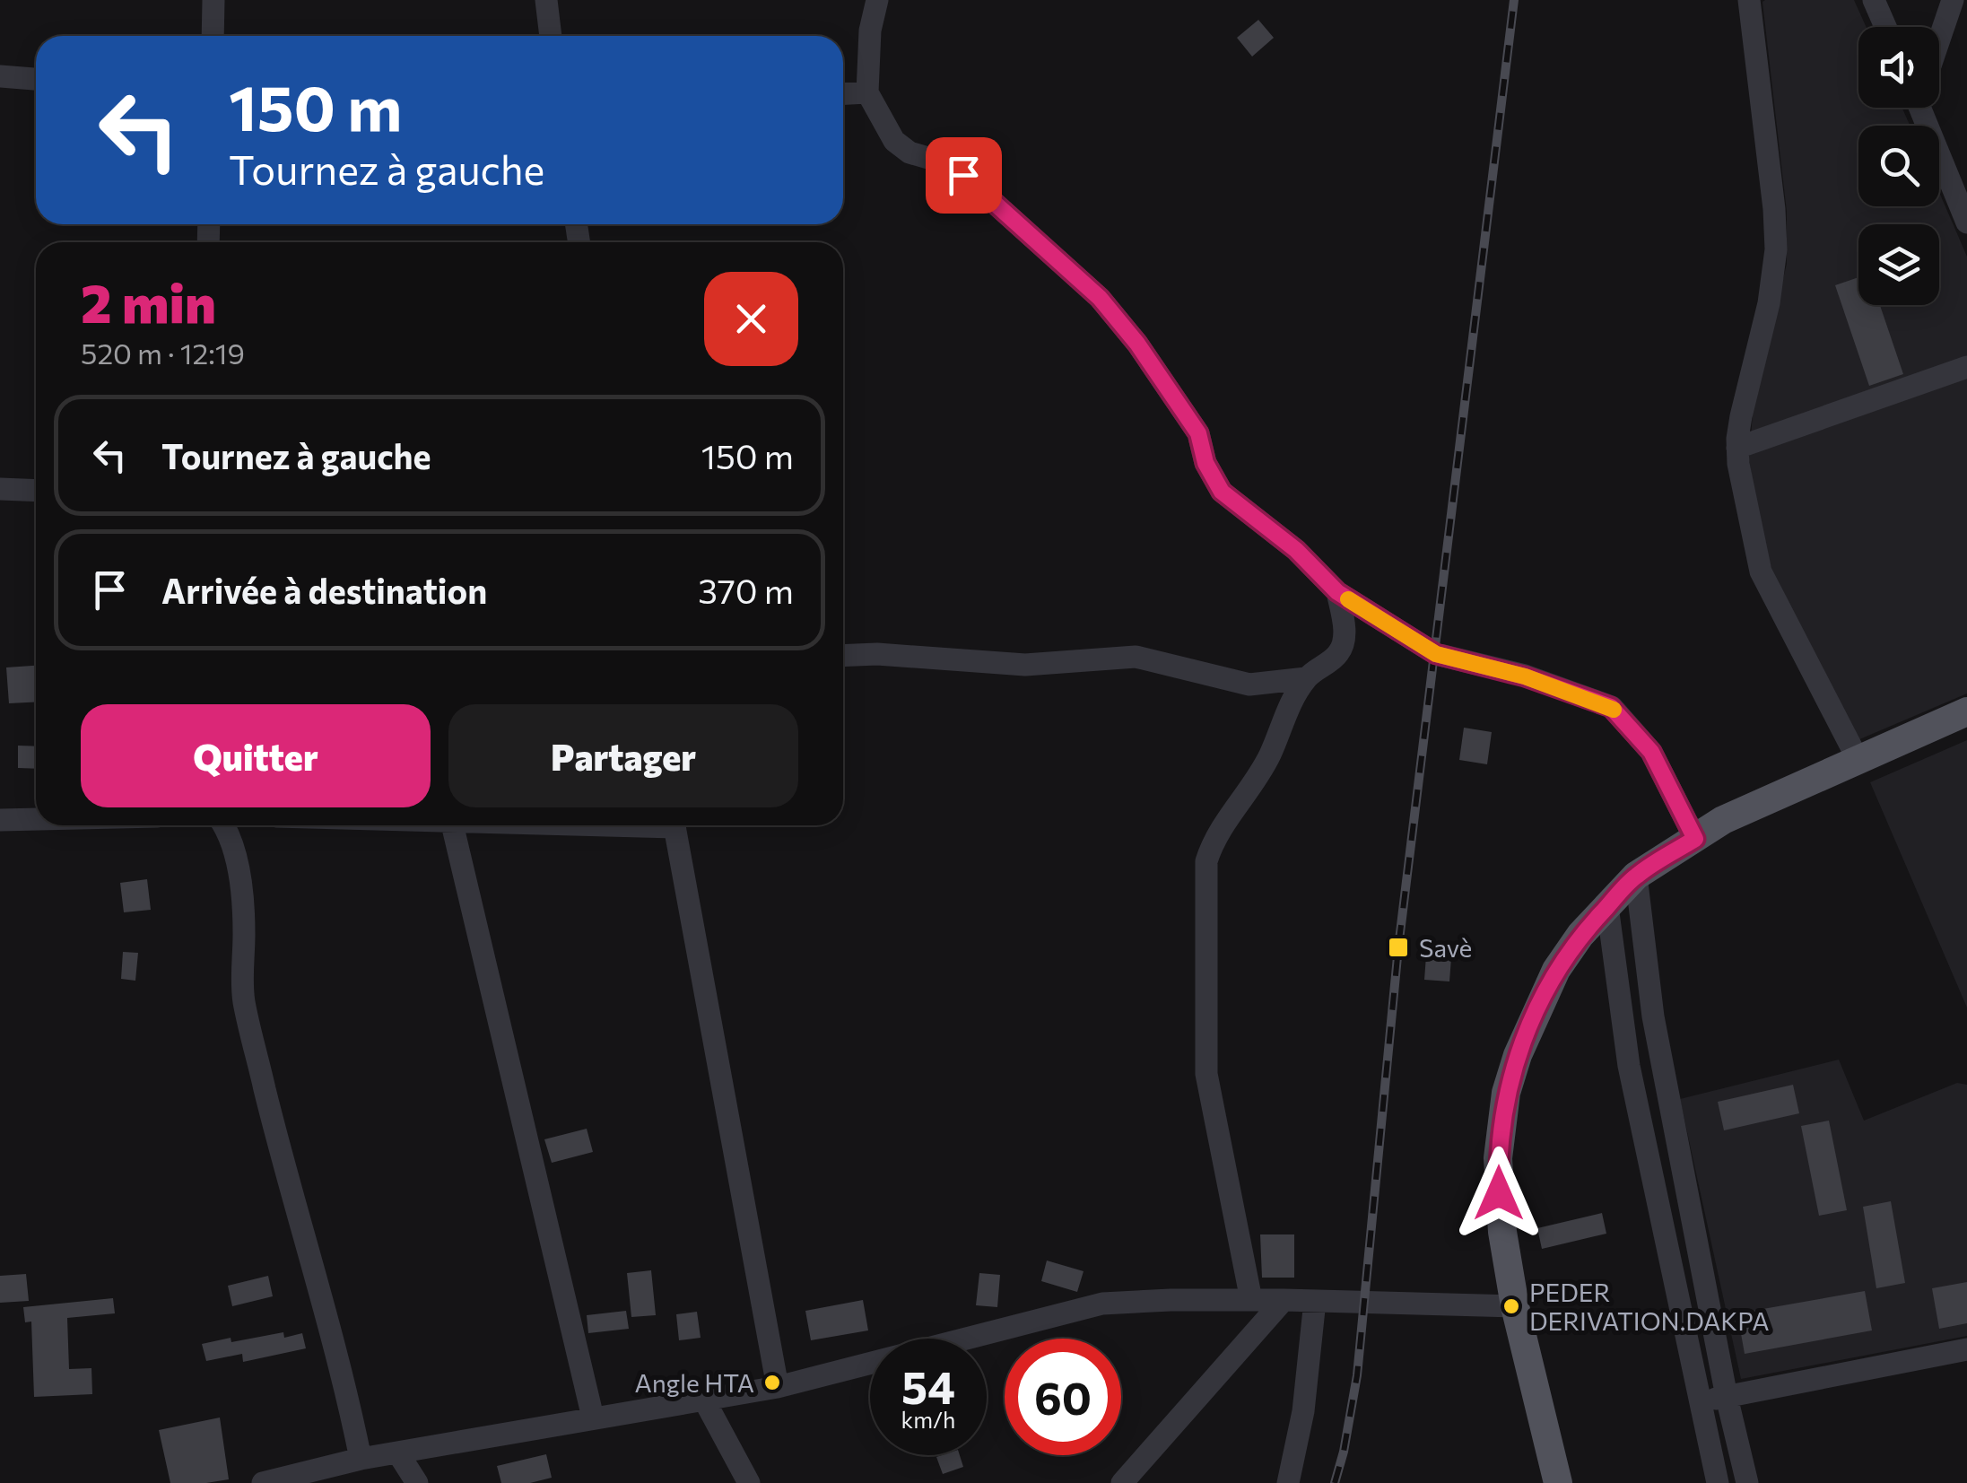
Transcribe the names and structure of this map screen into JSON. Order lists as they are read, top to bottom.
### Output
{
  "places": {
    "transit": ["Savè"],
    "other": ["PEDER DERIVATION.DAKPA", "Angle HTA"]
  },
  "page": {
    "turn": ["150 m", "Tournez à gauche"],
    "heading": ["2 min", "520 m · 12:19"],
    "list": [
      {
        "name": "Tournez à gauche",
        "value": "150 m"
      },
      {
        "name": "Arrivée à destination",
        "value": "370 m"
      }
    ],
    "buttons": ["Quitter", "Partager"],
    "speed": "54 km/h",
    "limit": "60"
  }
}
